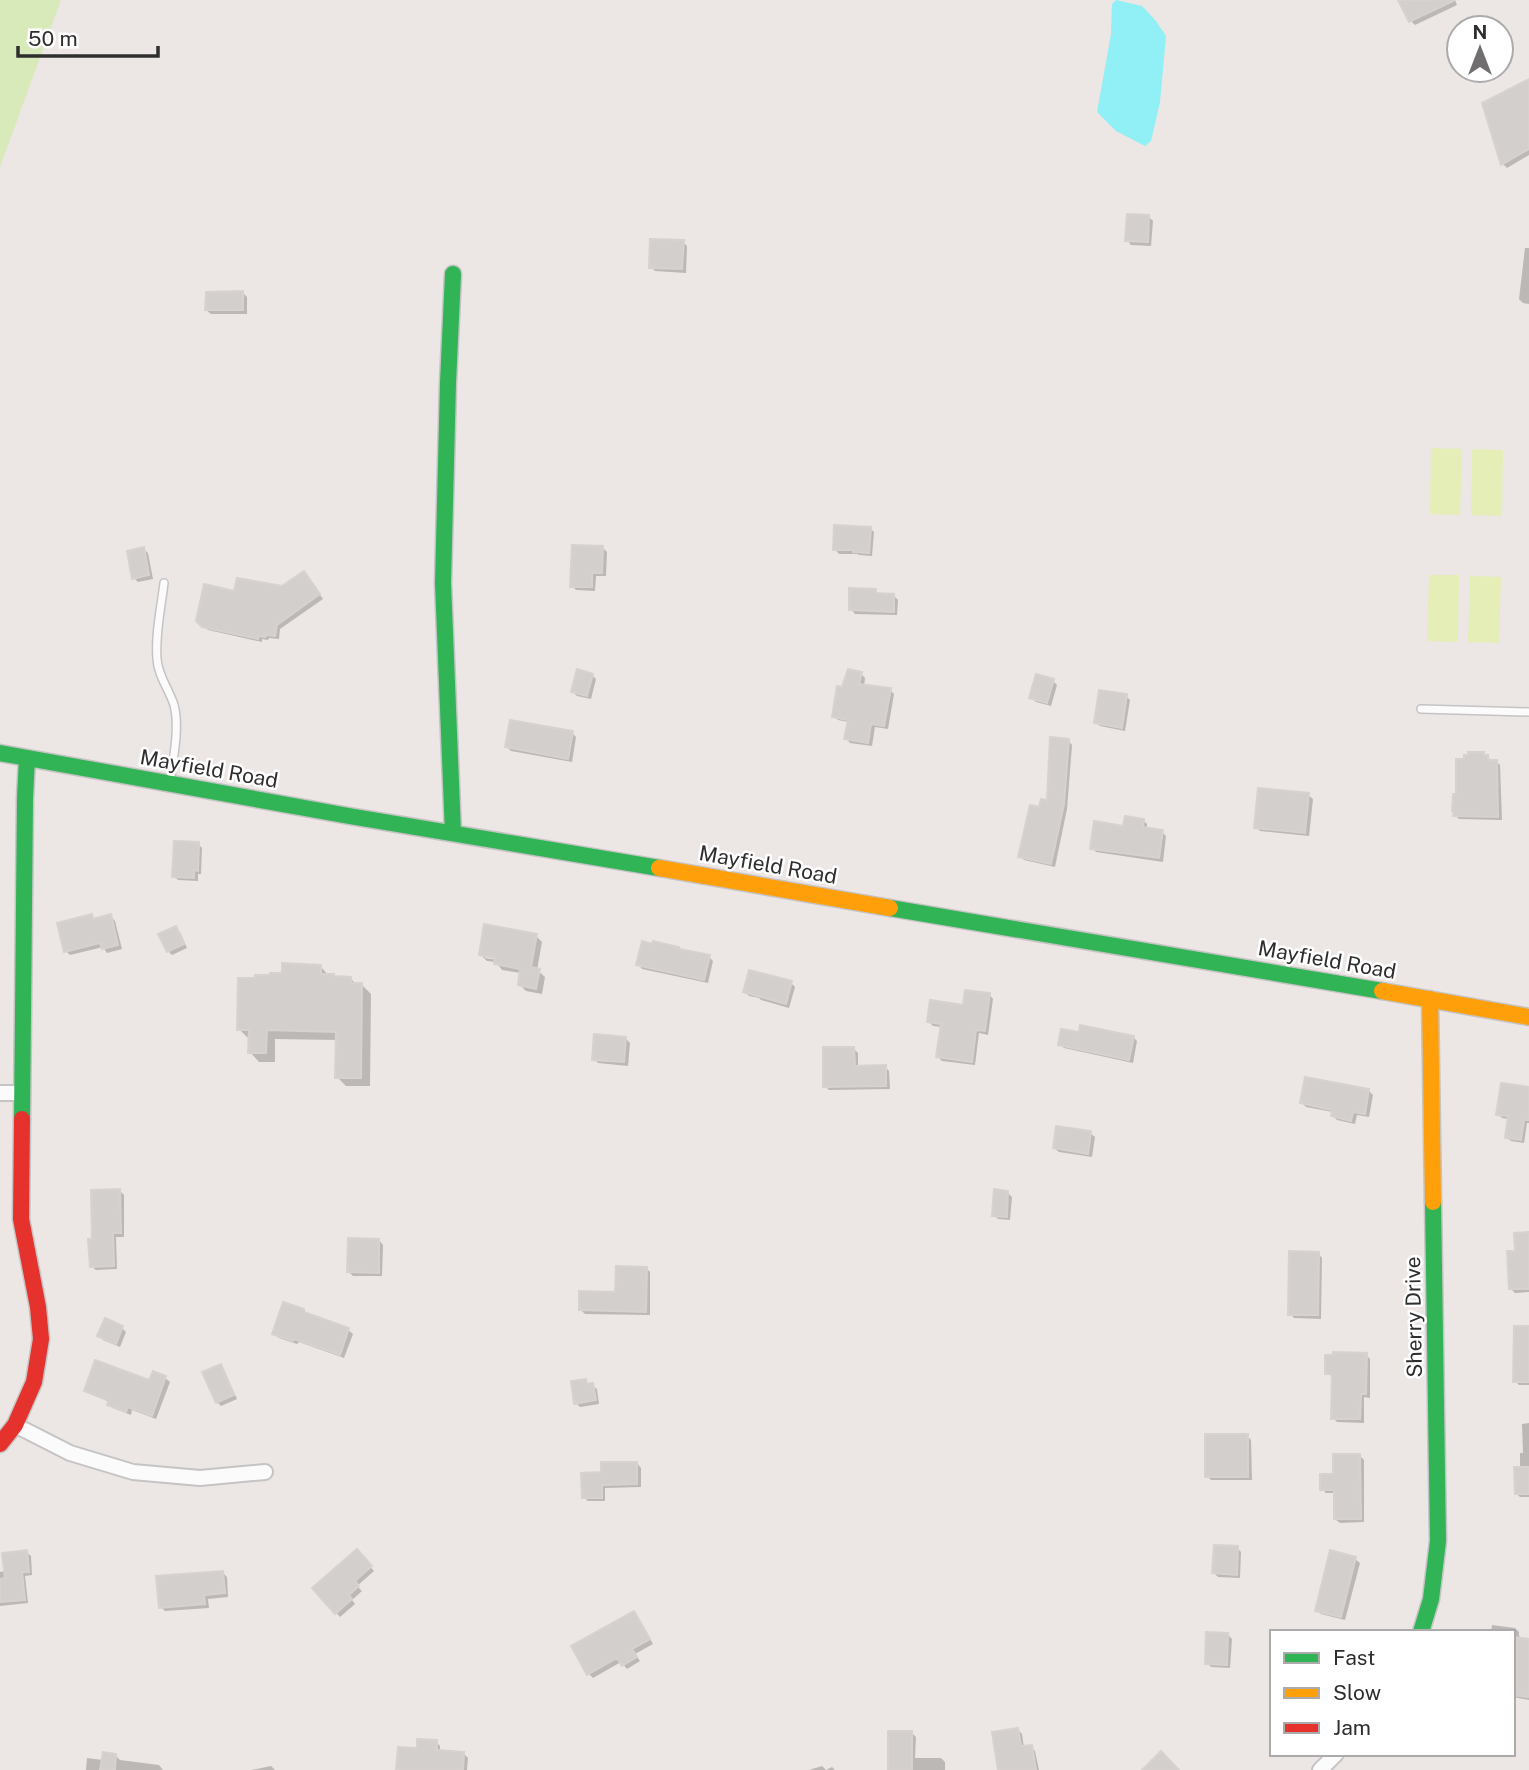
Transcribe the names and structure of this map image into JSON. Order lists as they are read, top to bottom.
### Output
{
  "streets": {
    "street": ["Mayfield Road", "Sherry Drive"]
  },
  "crossings": [
    ["Mayfield Road", "Sherry Drive"]
  ],
  "legend": ["Fast", "Slow", "Jam"],
  "scale_bar": "50 m",
  "north": "top"
}
